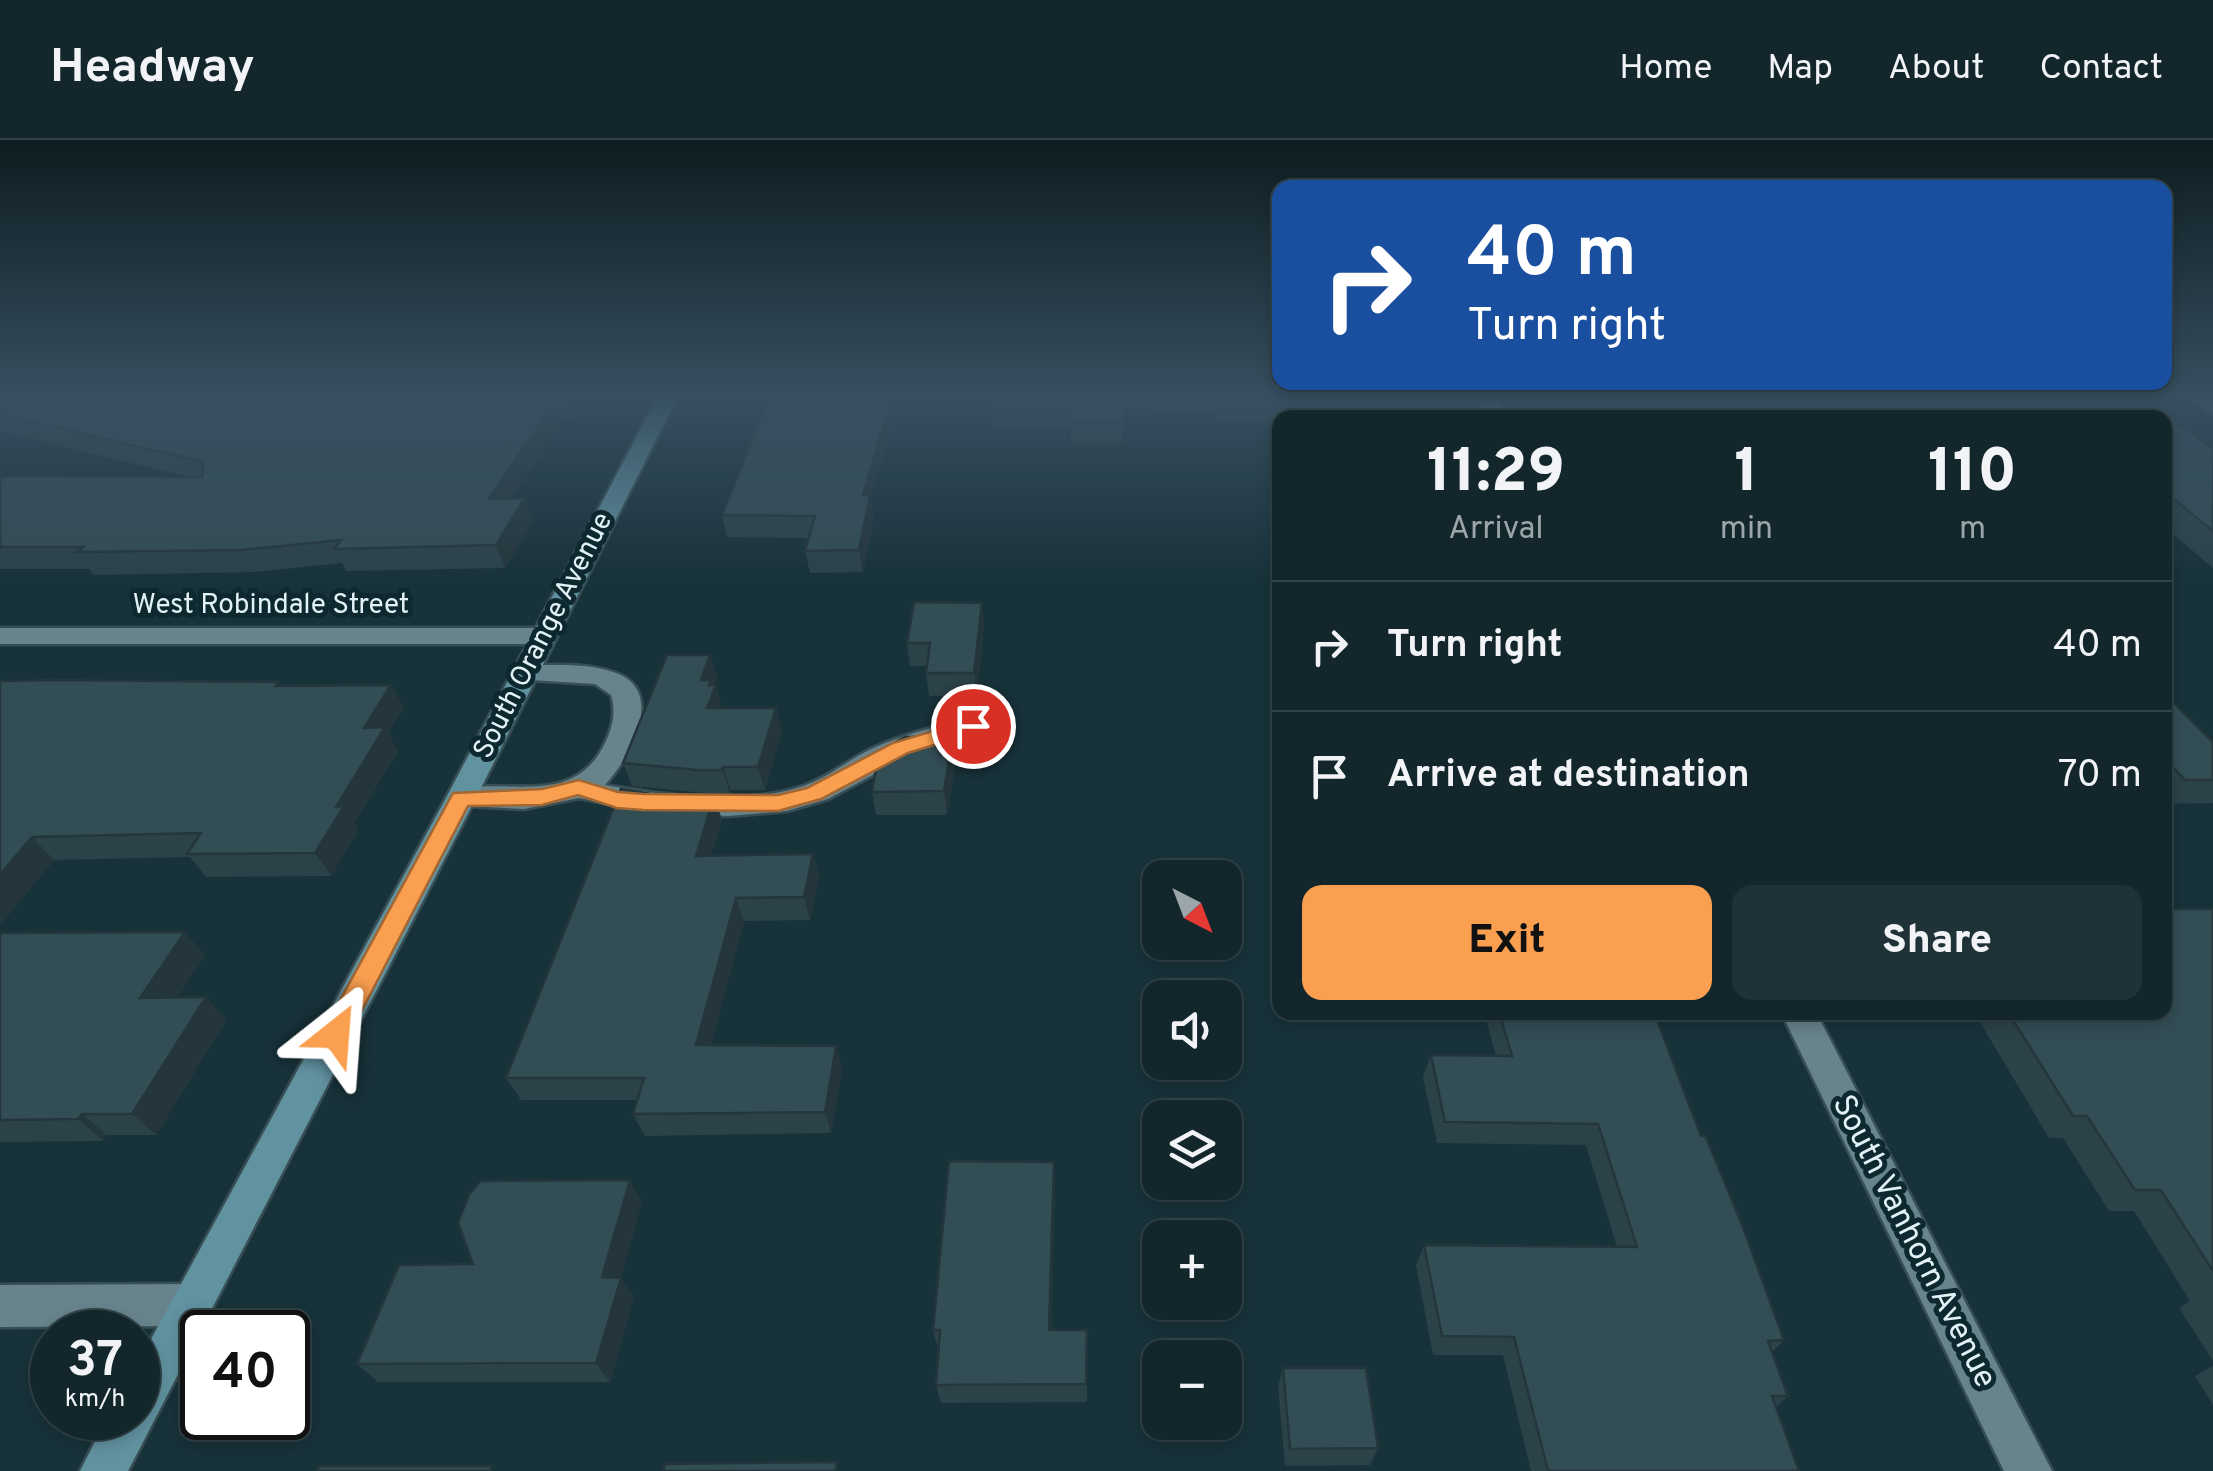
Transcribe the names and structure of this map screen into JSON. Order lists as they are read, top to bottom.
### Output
{
  "streets": {
    "street": ["West Robindale Street", "South Orange Avenue", "South Vanhorn Avenue"]
  },
  "crossings": [
    ["West Robindale Street", "South Orange Avenue"]
  ],
  "north": "bottom right",
  "page": {
    "header": "Headway",
    "nav": [
      "Home",
      "Map",
      "About",
      "Contact"
    ],
    "turn": ["40 m", "Turn right"],
    "eta": [
      "11:29",
      "Arrival",
      "1",
      "min",
      "110",
      "m"
    ],
    "list": [
      {
        "name": "Turn right",
        "value": "40 m"
      },
      {
        "name": "Arrive at destination",
        "value": "70 m"
      }
    ],
    "map_buttons": ["+", "−"],
    "buttons": ["Exit", "Share"],
    "speed": "37 km/h",
    "limit": "40"
  }
}
